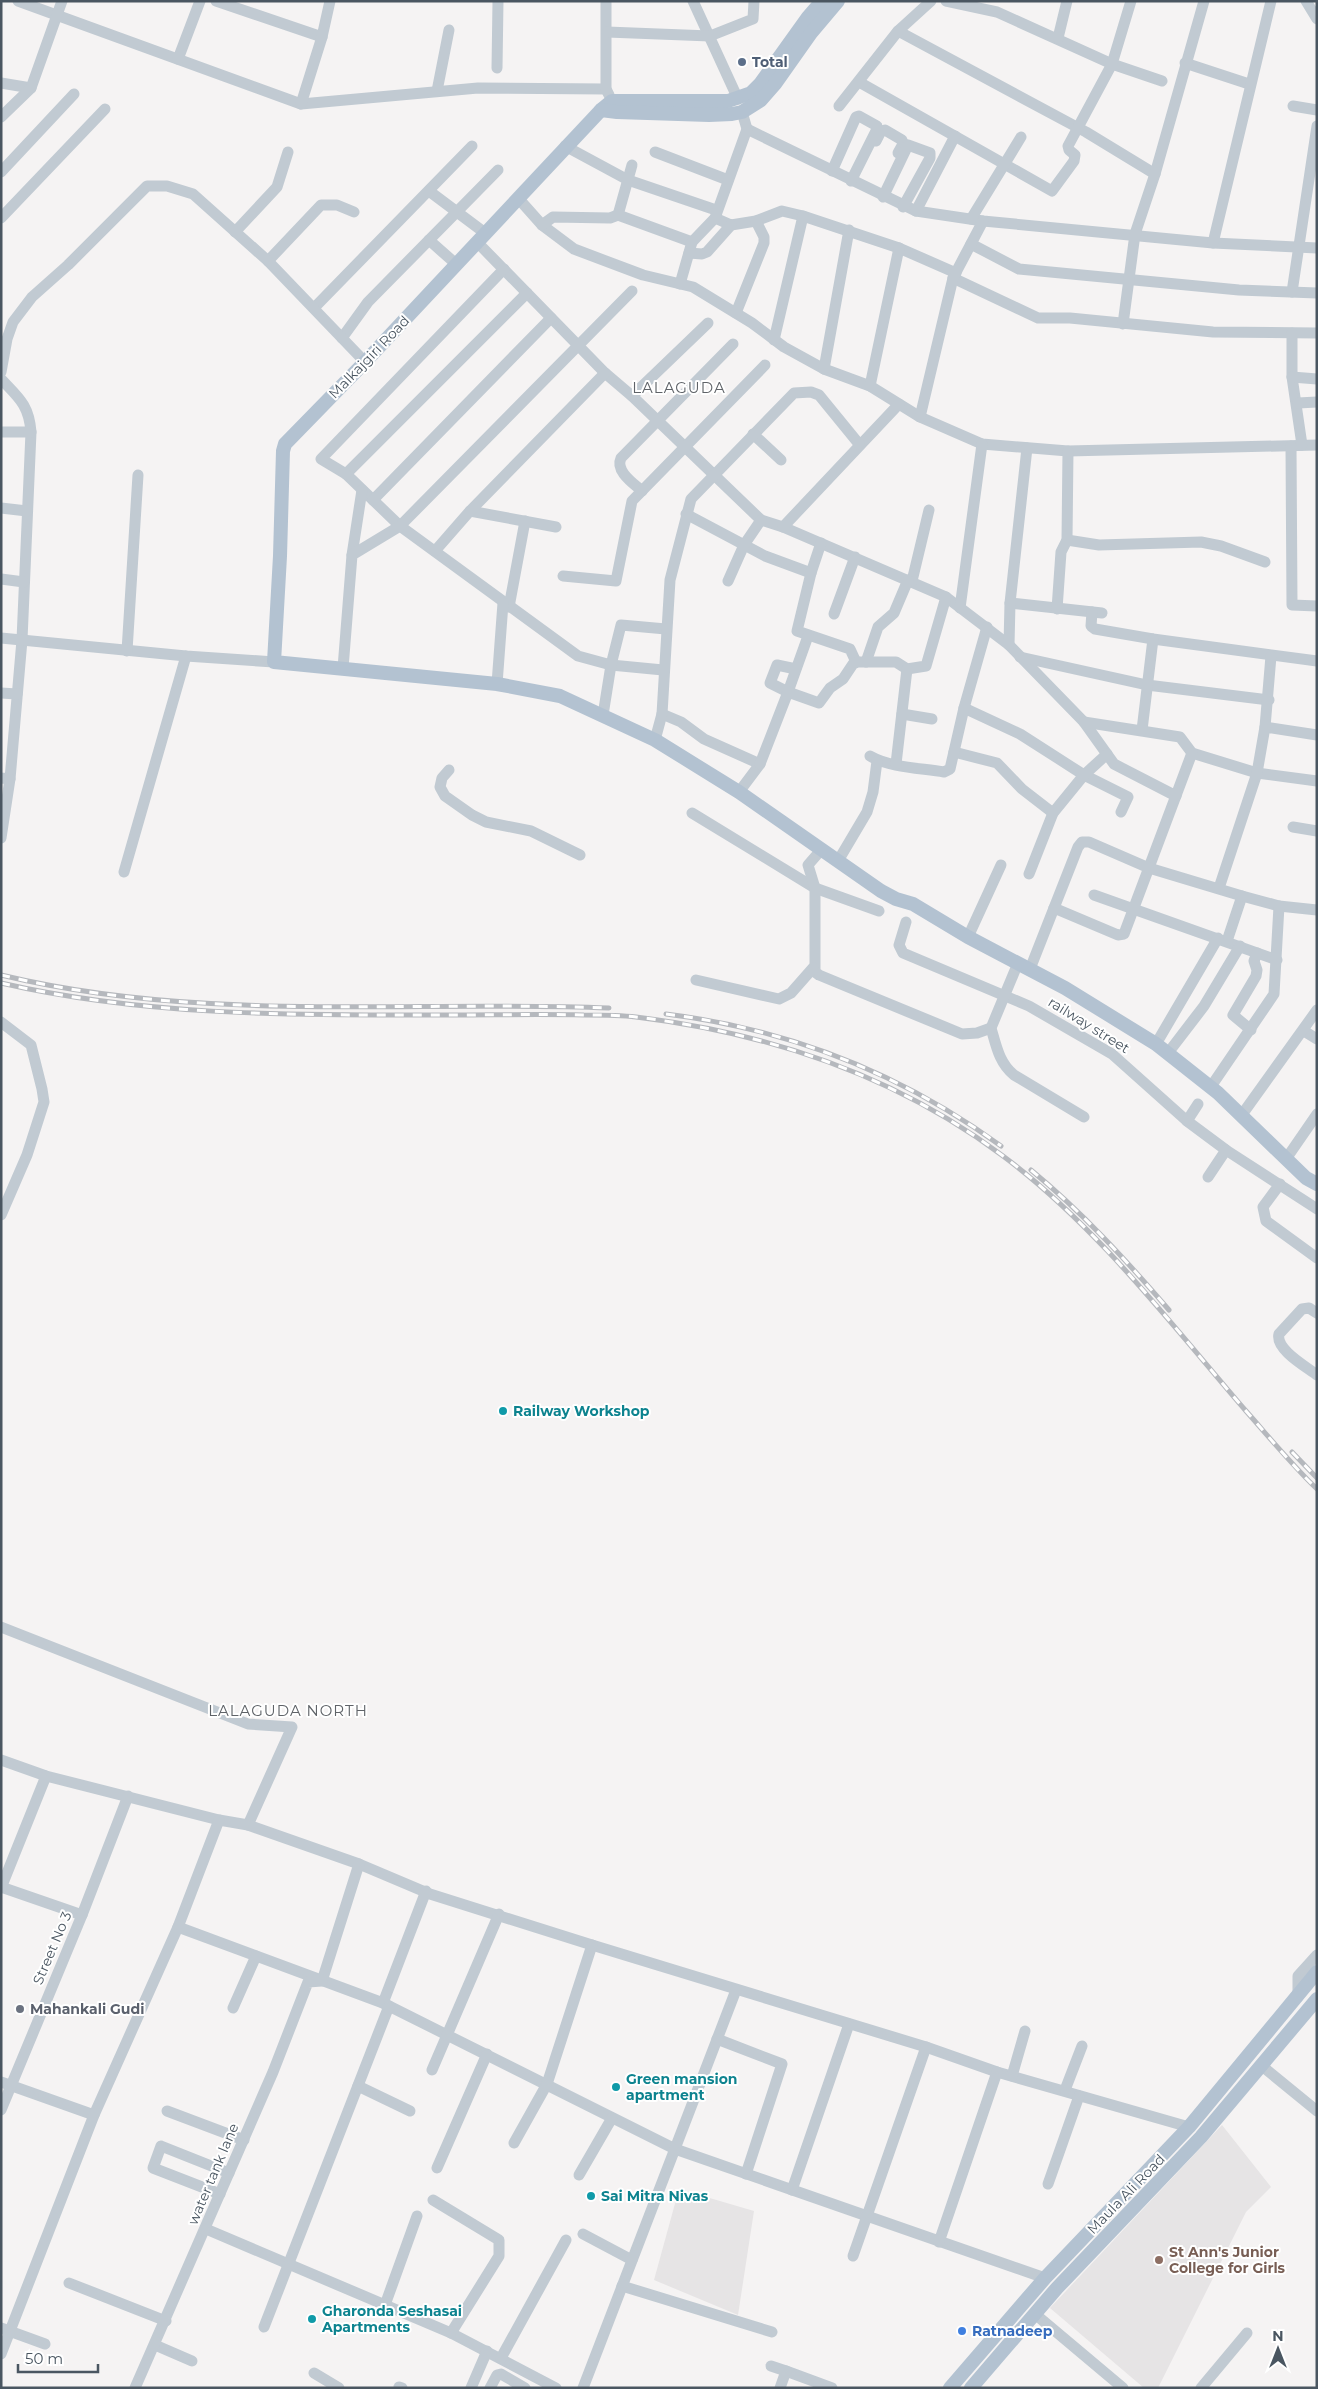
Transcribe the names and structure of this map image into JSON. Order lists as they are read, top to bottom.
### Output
{
  "streets": {
    "main road": ["Malkajgiri Road", "Maula Ali Road"],
    "street": ["railway street", "Street No 3", "water tank lane"]
  },
  "districts": ["LALAGUDA", "LALAGUDA NORTH"],
  "places": [
    "Total",
    "Railway Workshop",
    "Mahankali Gudi",
    "Green mansion apartment",
    "Sai Mitra Nivas",
    "St Ann's Junior College for Girls",
    "Gharonda Seshasai Apartments",
    "Ratnadeep"
  ],
  "scale_bar": "50 m",
  "north": "top"
}
